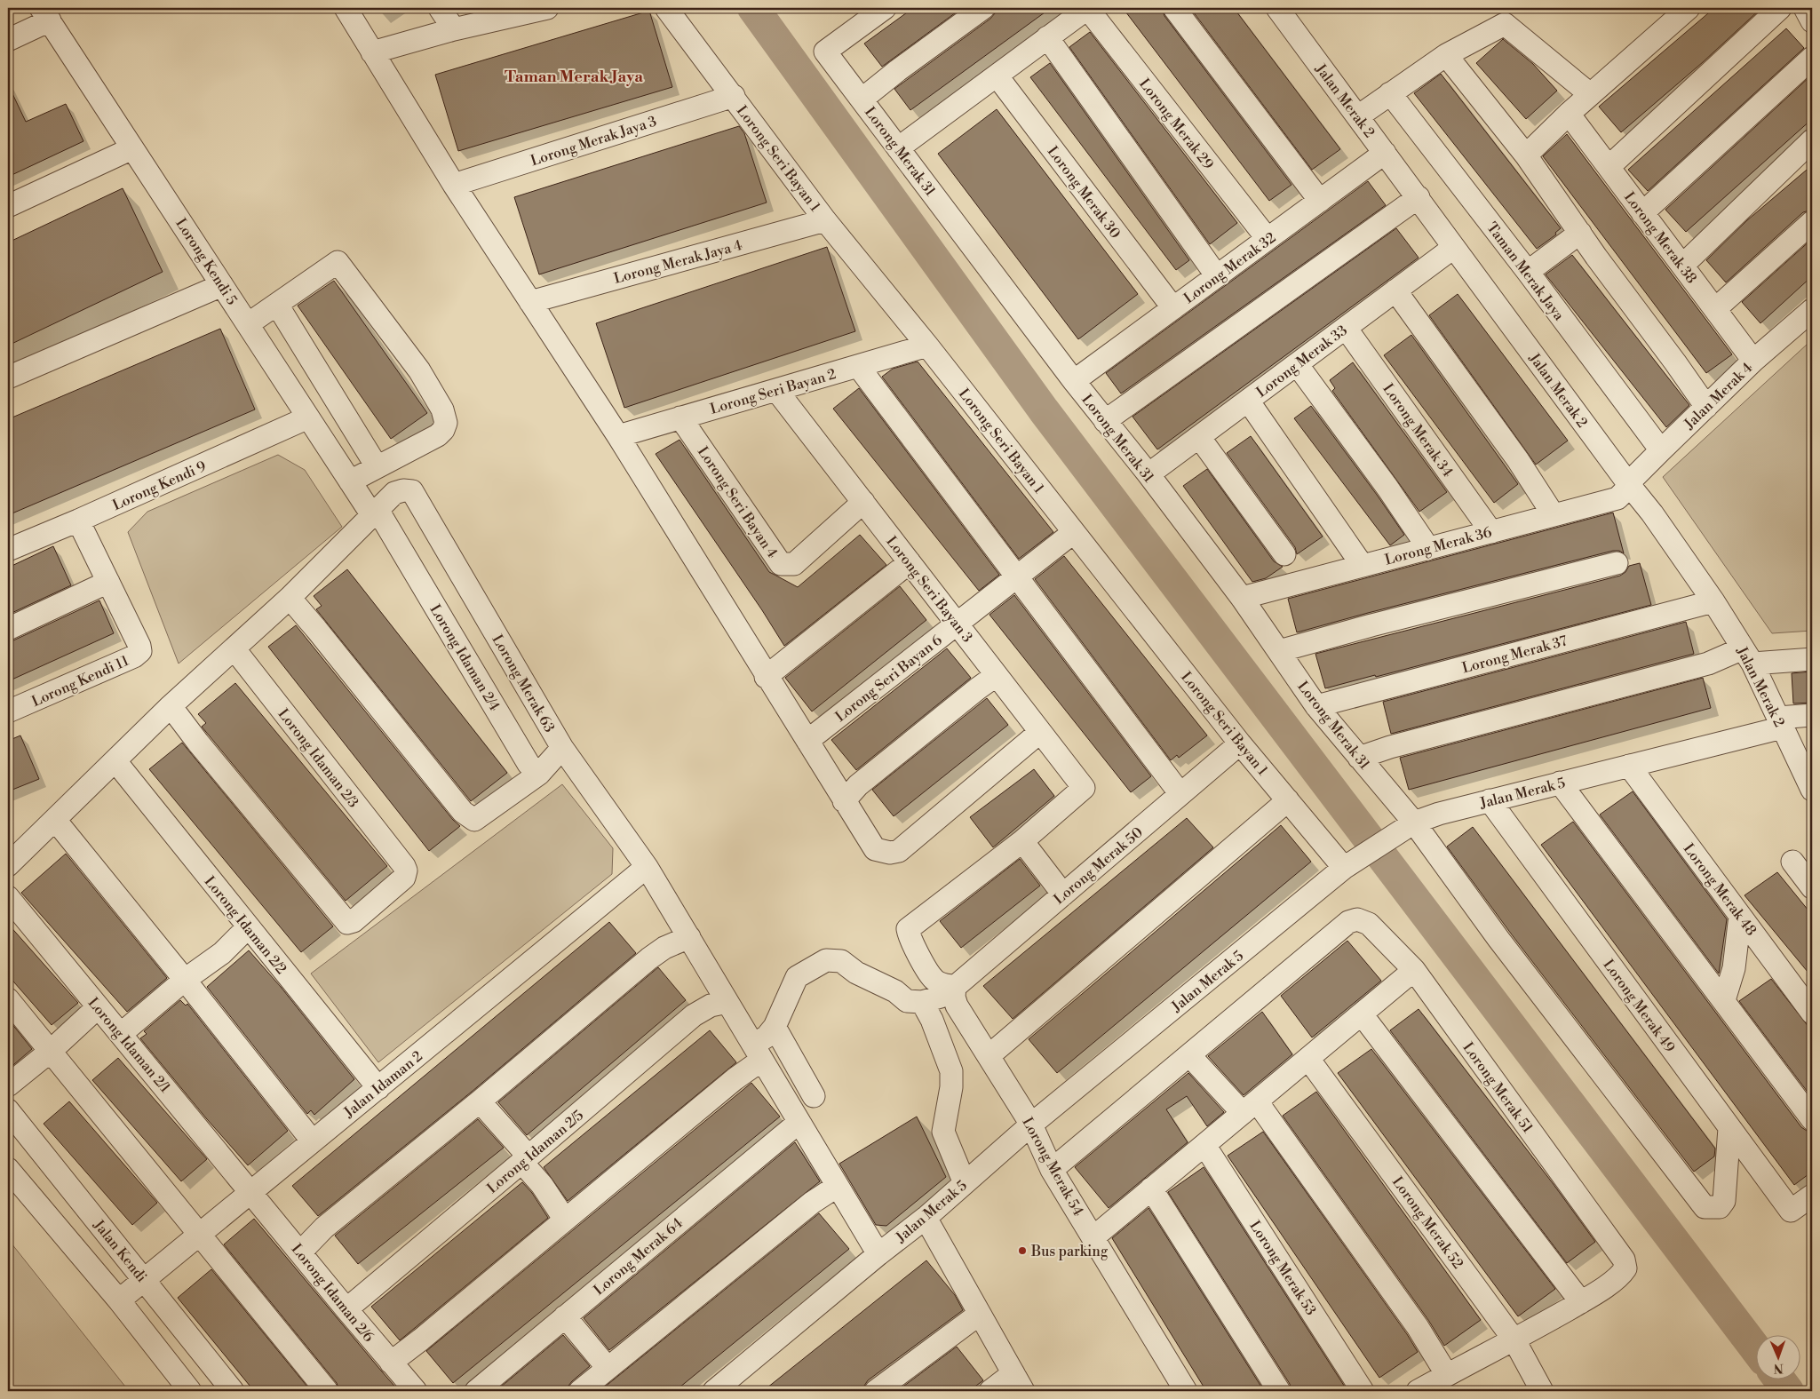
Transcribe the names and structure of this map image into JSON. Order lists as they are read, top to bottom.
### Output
{
  "streets": {
    "street": [
      "Jalan Merak 2",
      "Lorong Merak 29",
      "Lorong Merak Jaya 3",
      "Lorong Merak 31",
      "Lorong Seri Bayan 1",
      "Lorong Merak 30",
      "Lorong Merak 38",
      "Lorong Kendi 5",
      "Lorong Merak Jaya 4",
      "Lorong Merak 32",
      "Taman Merak Jaya",
      "Lorong Merak 33",
      "Lorong Seri Bayan 2",
      "Jalan Merak 4",
      "Lorong Merak 34",
      "Lorong Kendi 9",
      "Lorong Seri Bayan 4",
      "Lorong Merak 36",
      "Lorong Seri Bayan 3",
      "Lorong Merak 37",
      "Lorong Idaman 2/4",
      "Lorong Seri Bayan 6",
      "Lorong Kendi 11",
      "Lorong Merak 63",
      "Lorong Idaman 2/3",
      "Jalan Merak 5",
      "Lorong Merak 50",
      "Lorong Merak 48",
      "Lorong Idaman 2/2",
      "Lorong Merak 49",
      "Lorong Idaman 2/1",
      "Jalan Idaman 2",
      "Lorong Merak 51",
      "Lorong Idaman 2/5",
      "Lorong Merak 54",
      "Lorong Merak 52",
      "Jalan Kendi",
      "Lorong Merak 64",
      "Lorong Merak 53",
      "Lorong Idaman 2/6"
    ]
  },
  "crossings": [
    ["Jalan Merak 2", "Lorong Merak 32"],
    ["Jalan Merak 2", "Lorong Merak 33"],
    ["Jalan Merak 2", "Jalan Merak 4"],
    ["Jalan Merak 2", "Lorong Merak 36"],
    ["Jalan Merak 2", "Lorong Merak 37"],
    ["Jalan Merak 2", "Jalan Merak 5"],
    ["Lorong Merak 29", "Lorong Merak 32"],
    ["Lorong Merak Jaya 3", "Lorong Seri Bayan 1"],
    ["Lorong Merak 31", "Lorong Merak 32"],
    ["Lorong Merak 31", "Lorong Merak 33"],
    ["Lorong Merak 31", "Lorong Merak 36"],
    ["Lorong Merak 31", "Lorong Merak 37"],
    ["Lorong Merak 31", "Jalan Merak 5"],
    ["Lorong Merak 31", "Lorong Merak 49"],
    ["Lorong Seri Bayan 1", "Lorong Merak Jaya 4"],
    ["Lorong Seri Bayan 1", "Lorong Seri Bayan 2"],
    ["Lorong Seri Bayan 1", "Lorong Seri Bayan 6"],
    ["Lorong Seri Bayan 1", "Jalan Merak 5"],
    ["Lorong Seri Bayan 1", "Lorong Merak 50"],
    ["Lorong Merak 30", "Lorong Merak 32"],
    ["Lorong Merak 38", "Jalan Merak 4"],
    ["Lorong Kendi 5", "Lorong Kendi 9"],
    ["Lorong Kendi 5", "Lorong Idaman 2/4"],
    ["Lorong Kendi 5", "Lorong Merak 63"],
    ["Taman Merak Jaya", "Jalan Merak 4"],
    ["Lorong Merak 33", "Lorong Merak 34"],
    ["Lorong Seri Bayan 2", "Lorong Seri Bayan 4"],
    ["Lorong Seri Bayan 2", "Lorong Seri Bayan 3"],
    ["Jalan Merak 4", "Lorong Merak 36"],
    ["Lorong Merak 34", "Lorong Merak 36"],
    ["Lorong Kendi 9", "Lorong Kendi 11"],
    ["Lorong Seri Bayan 4", "Lorong Seri Bayan 3"],
    ["Lorong Seri Bayan 3", "Lorong Seri Bayan 6"],
    ["Lorong Idaman 2/4", "Lorong Merak 63"],
    ["Lorong Merak 63", "Jalan Merak 5"],
    ["Lorong Merak 63", "Jalan Idaman 2"],
    ["Lorong Merak 63", "Lorong Idaman 2/5"],
    ["Lorong Merak 63", "Lorong Merak 64"],
    ["Jalan Merak 5", "Lorong Merak 48"],
    ["Jalan Merak 5", "Lorong Merak 49"],
    ["Jalan Merak 5", "Lorong Merak 54"],
    ["Lorong Merak 50", "Lorong Merak 54"],
    ["Lorong Idaman 2/2", "Jalan Idaman 2"],
    ["Lorong Idaman 2/1", "Jalan Idaman 2"],
    ["Lorong Idaman 2/1", "Lorong Idaman 2/6"],
    ["Jalan Idaman 2", "Jalan Kendi"],
    ["Jalan Idaman 2", "Lorong Idaman 2/6"],
    ["Lorong Idaman 2/5", "Lorong Idaman 2/6"]
  ],
  "districts": ["Taman Merak Jaya"],
  "places": ["Bus parking"],
  "north": "bottom"
}
